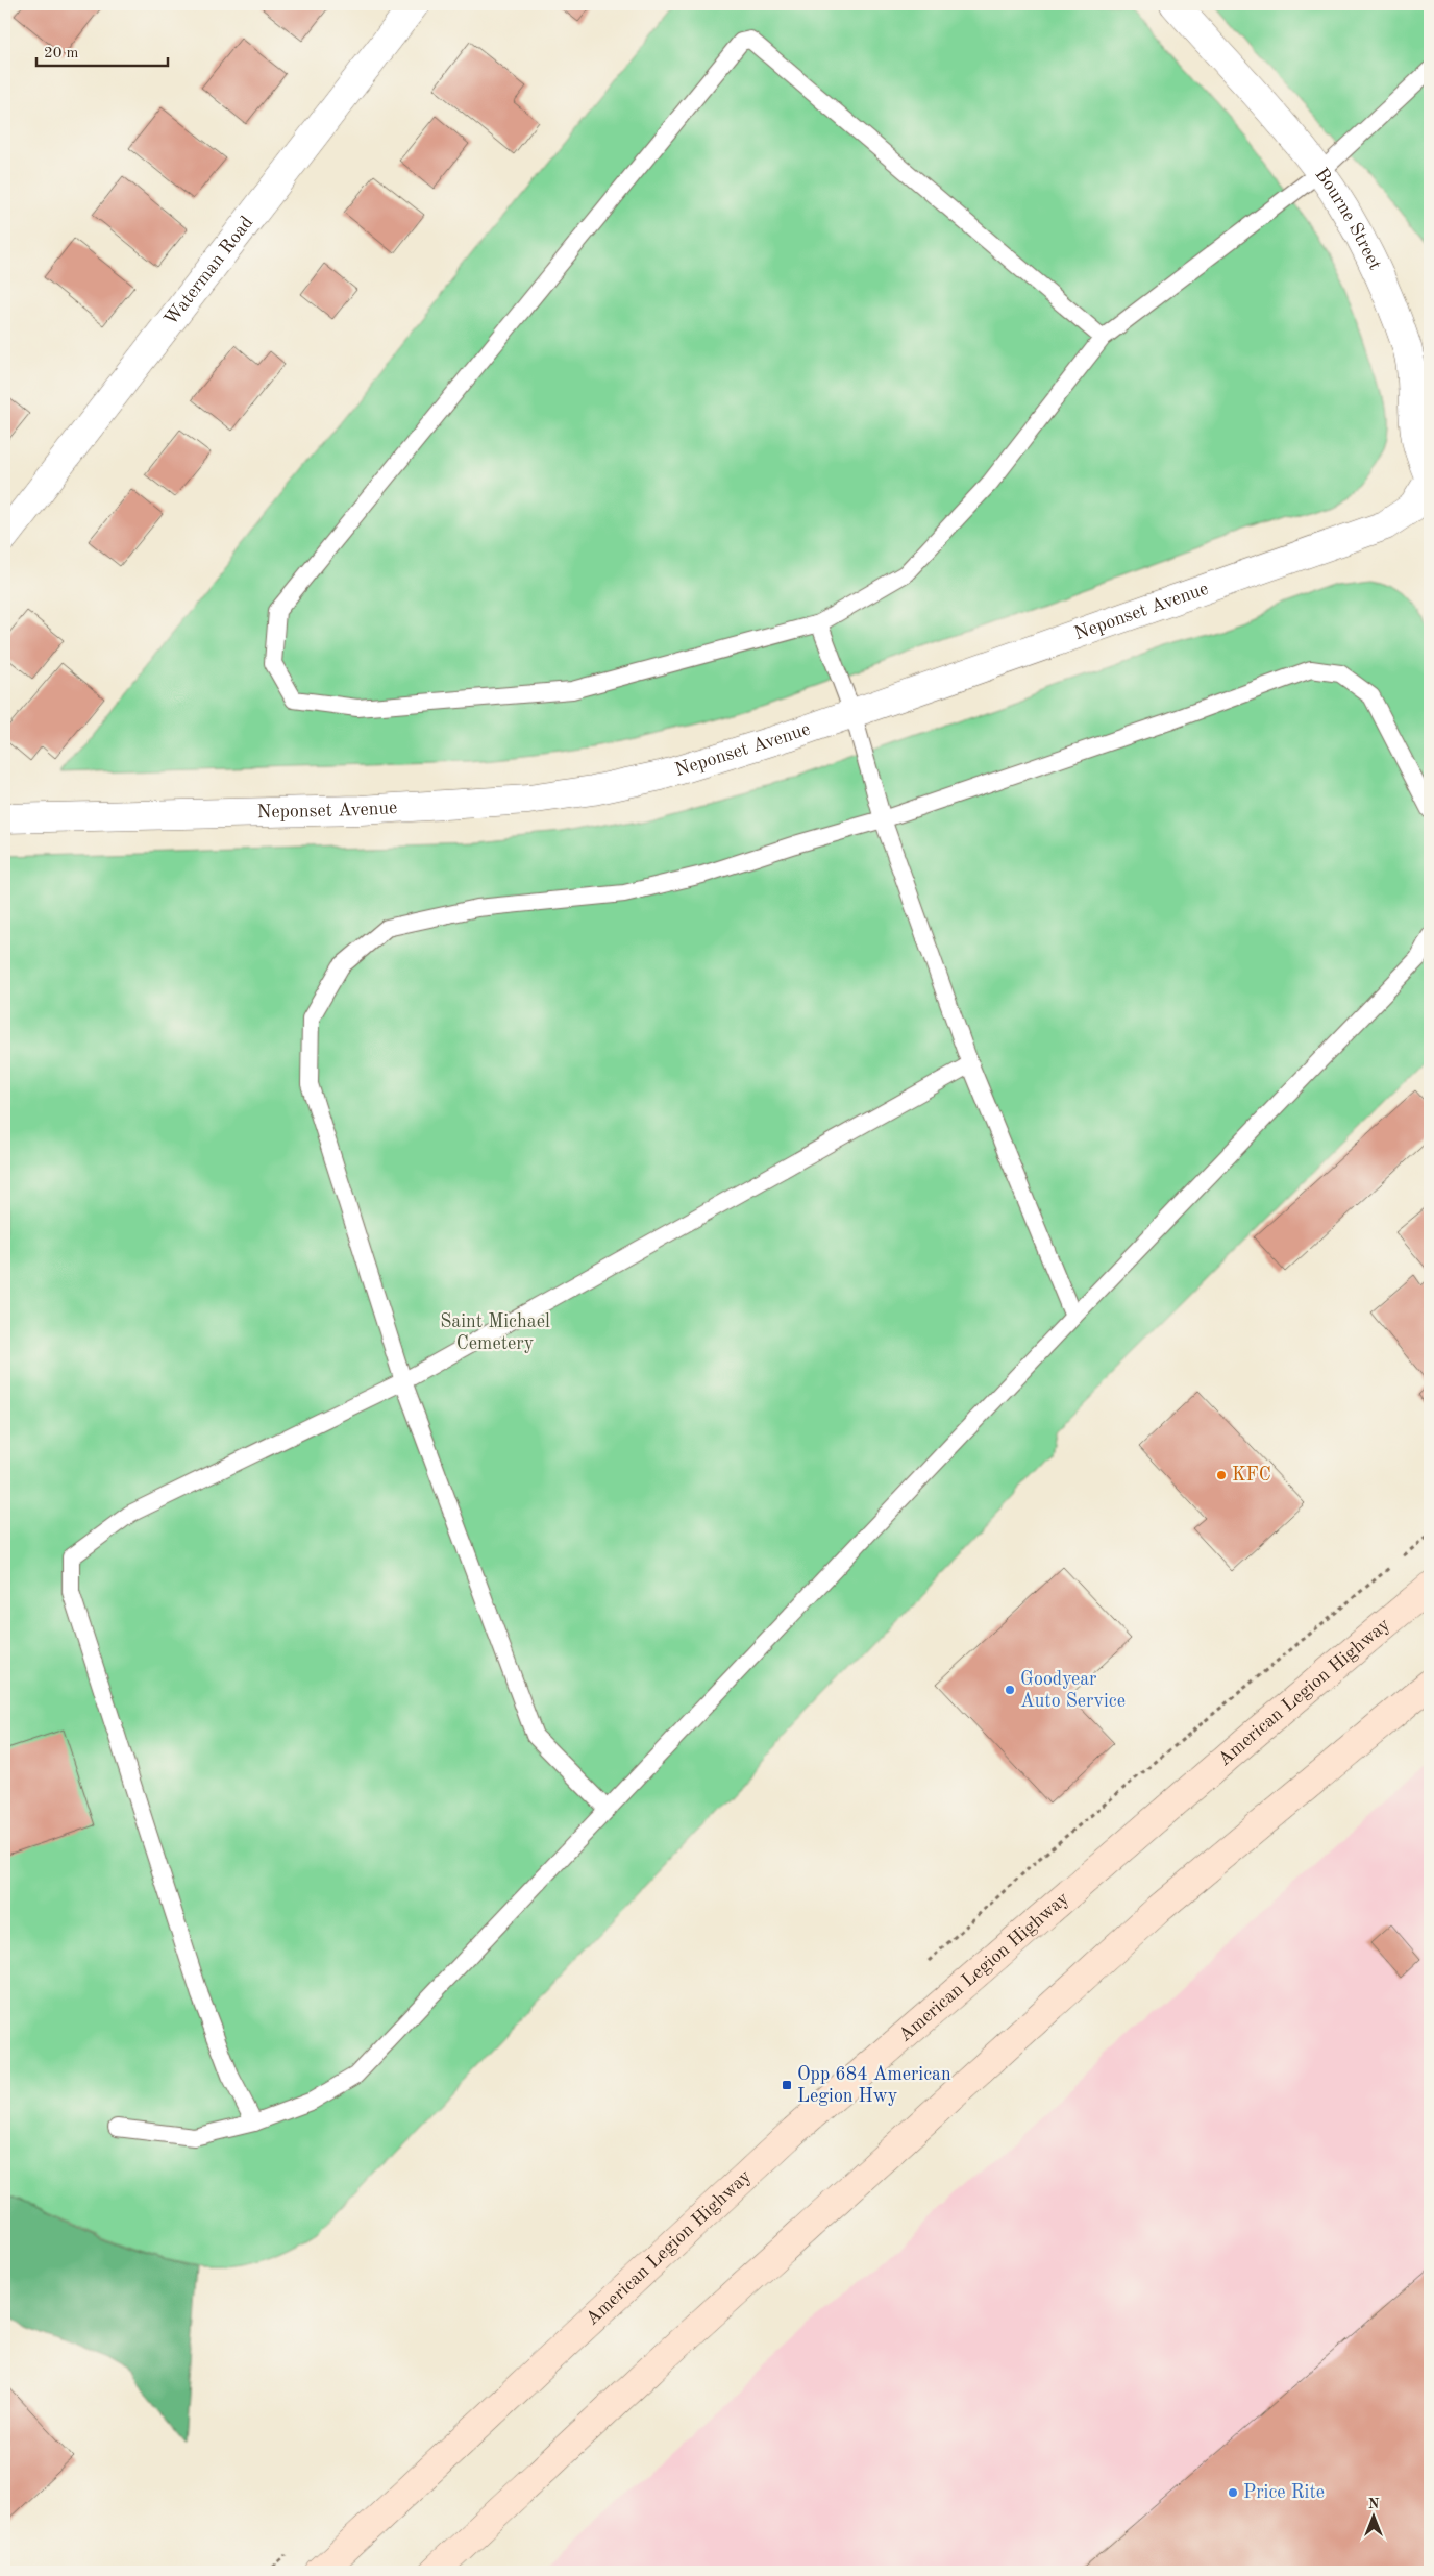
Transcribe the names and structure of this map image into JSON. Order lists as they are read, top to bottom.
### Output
{
  "streets": {
    "main road": ["American Legion Highway"],
    "street": ["Bourne Street", "Waterman Road", "Neponset Avenue"]
  },
  "crossings": [
    ["Bourne Street", "Neponset Avenue"]
  ],
  "parks": ["Saint Michael Cemetery"],
  "places": {
    "other": ["KFC", "Goodyear Auto Service", "Price Rite"],
    "transit": ["Opp 684 American Legion Hwy"]
  },
  "scale_bar": "20 m",
  "north": "top"
}
